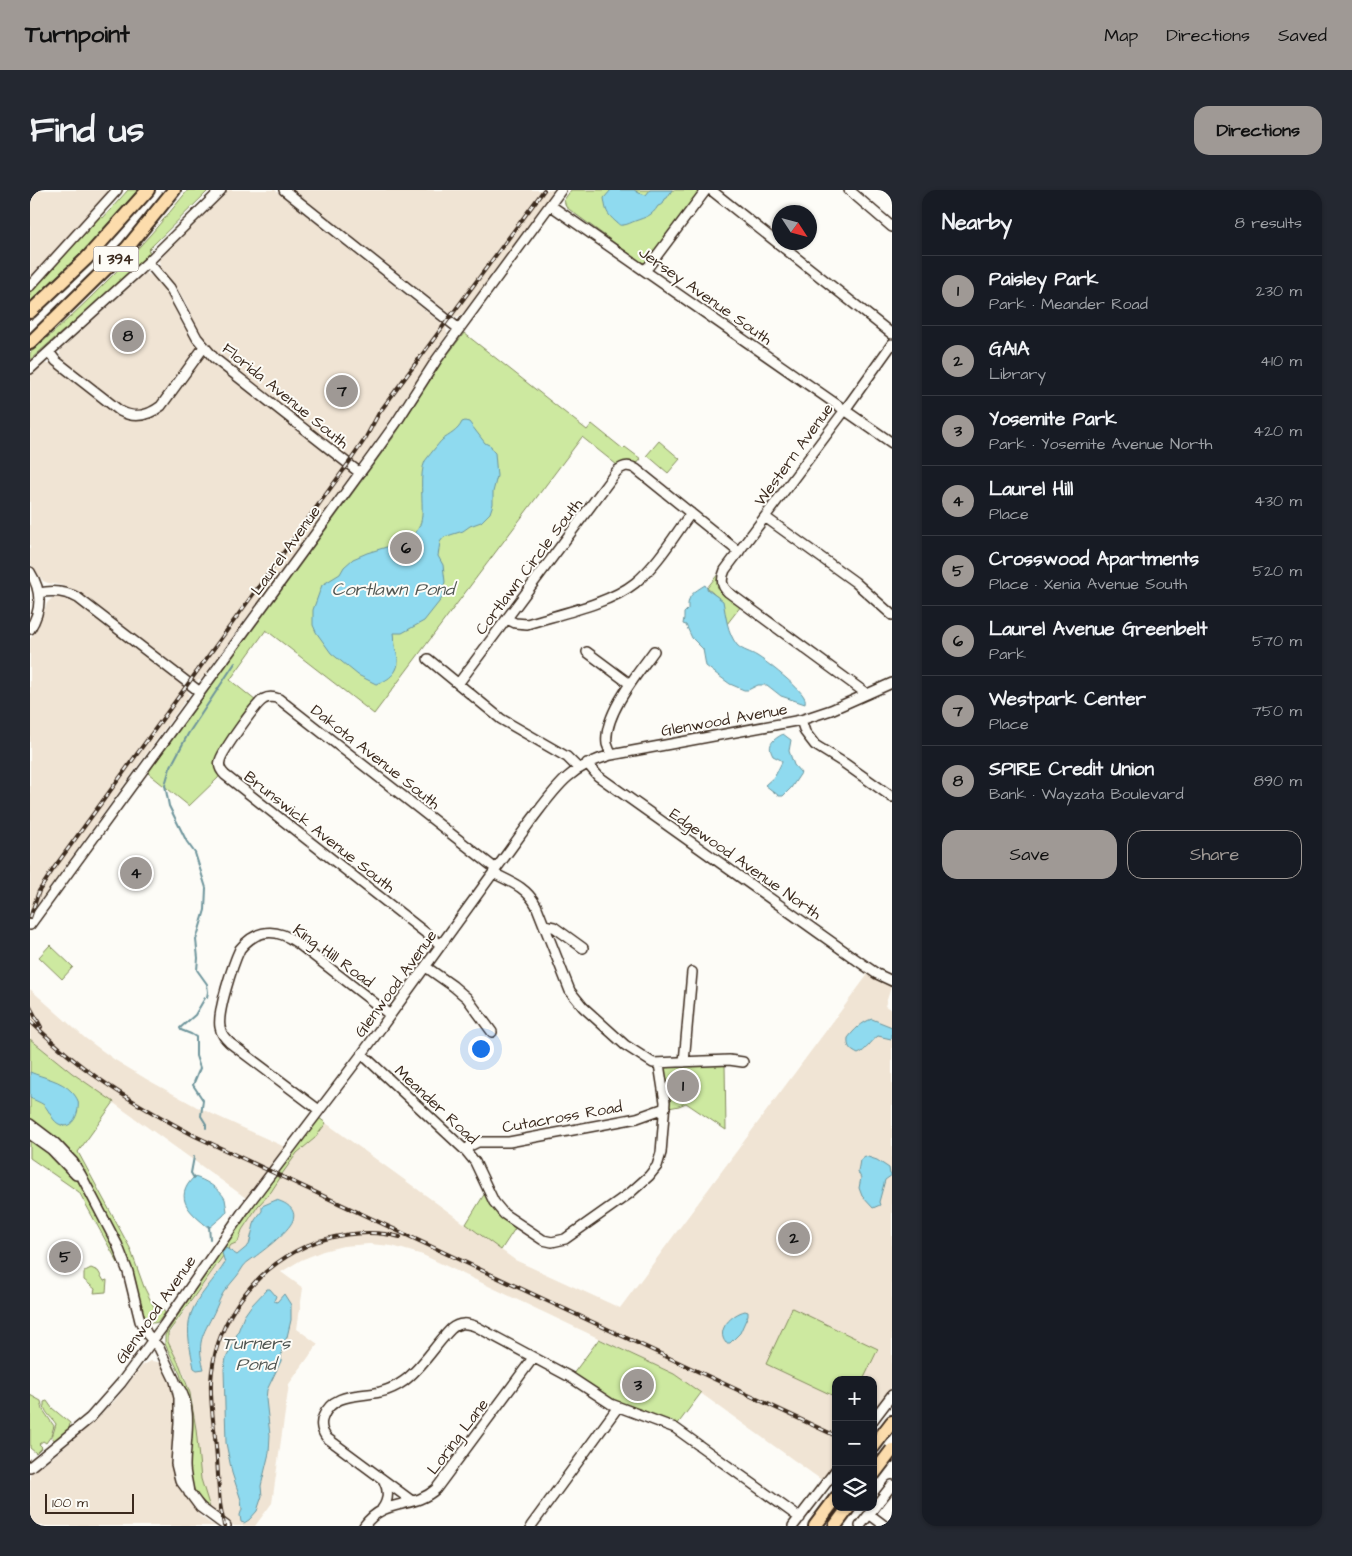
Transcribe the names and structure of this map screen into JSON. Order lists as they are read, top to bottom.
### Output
{
  "streets": {
    "highway": ["I 394"],
    "street": [
      "Jersey Avenue South",
      "Florida Avenue South",
      "Western Avenue",
      "Laurel Avenue",
      "Cortlawn Circle South",
      "Glenwood Avenue",
      "Dakota Avenue South",
      "Brunswick Avenue South",
      "Edgewood Avenue North",
      "King Hill Road",
      "Meander Road",
      "Cutacross Road",
      "Loring Lane"
    ]
  },
  "crossings": [
    ["Jersey Avenue South", "Western Avenue"],
    ["Jersey Avenue South", "Laurel Avenue"],
    ["Florida Avenue South", "Laurel Avenue"],
    ["Western Avenue", "Glenwood Avenue"],
    ["Glenwood Avenue", "Dakota Avenue South"],
    ["Glenwood Avenue", "Brunswick Avenue South"],
    ["Glenwood Avenue", "Edgewood Avenue North"],
    ["Glenwood Avenue", "King Hill Road"],
    ["Glenwood Avenue", "Meander Road"],
    ["Dakota Avenue South", "Brunswick Avenue South"],
    ["Dakota Avenue South", "Meander Road"],
    ["Meander Road", "Cutacross Road"]
  ],
  "water": ["Cortlawn Pond", "Turners Pond"],
  "scale_bar": "100 m",
  "north": "bottom right",
  "page": {
    "header": "Turnpoint",
    "nav": ["Map", "Directions", "Saved"],
    "title": "Find us",
    "buttons": [
      "Directions",
      ["Save", "Share"]
    ],
    "heading": ["Nearby", "8 results"],
    "list": [
      {
        "mark": "1",
        "name": "Paisley Park",
        "note": "Park · Meander Road",
        "value": "230 m"
      },
      {
        "mark": "2",
        "name": "GAIA",
        "note": "Library",
        "value": "410 m"
      },
      {
        "mark": "3",
        "name": "Yosemite Park",
        "note": "Park · Yosemite Avenue North",
        "value": "420 m"
      },
      {
        "mark": "4",
        "name": "Laurel Hill",
        "note": "Place",
        "value": "430 m"
      },
      {
        "mark": "5",
        "name": "Crosswood Apartments",
        "note": "Place · Xenia Avenue South",
        "value": "520 m"
      },
      {
        "mark": "6",
        "name": "Laurel Avenue Greenbelt",
        "note": "Park",
        "value": "570 m"
      },
      {
        "mark": "7",
        "name": "Westpark Center",
        "note": "Place",
        "value": "750 m"
      },
      {
        "mark": "8",
        "name": "SPIRE Credit Union",
        "note": "Bank · Wayzata Boulevard",
        "value": "890 m"
      }
    ],
    "pins": [
      "8",
      "7",
      "6",
      "4",
      "1",
      "2",
      "5",
      "3"
    ],
    "map_buttons": ["+", "−"],
    "scale": "100 m"
  }
}
